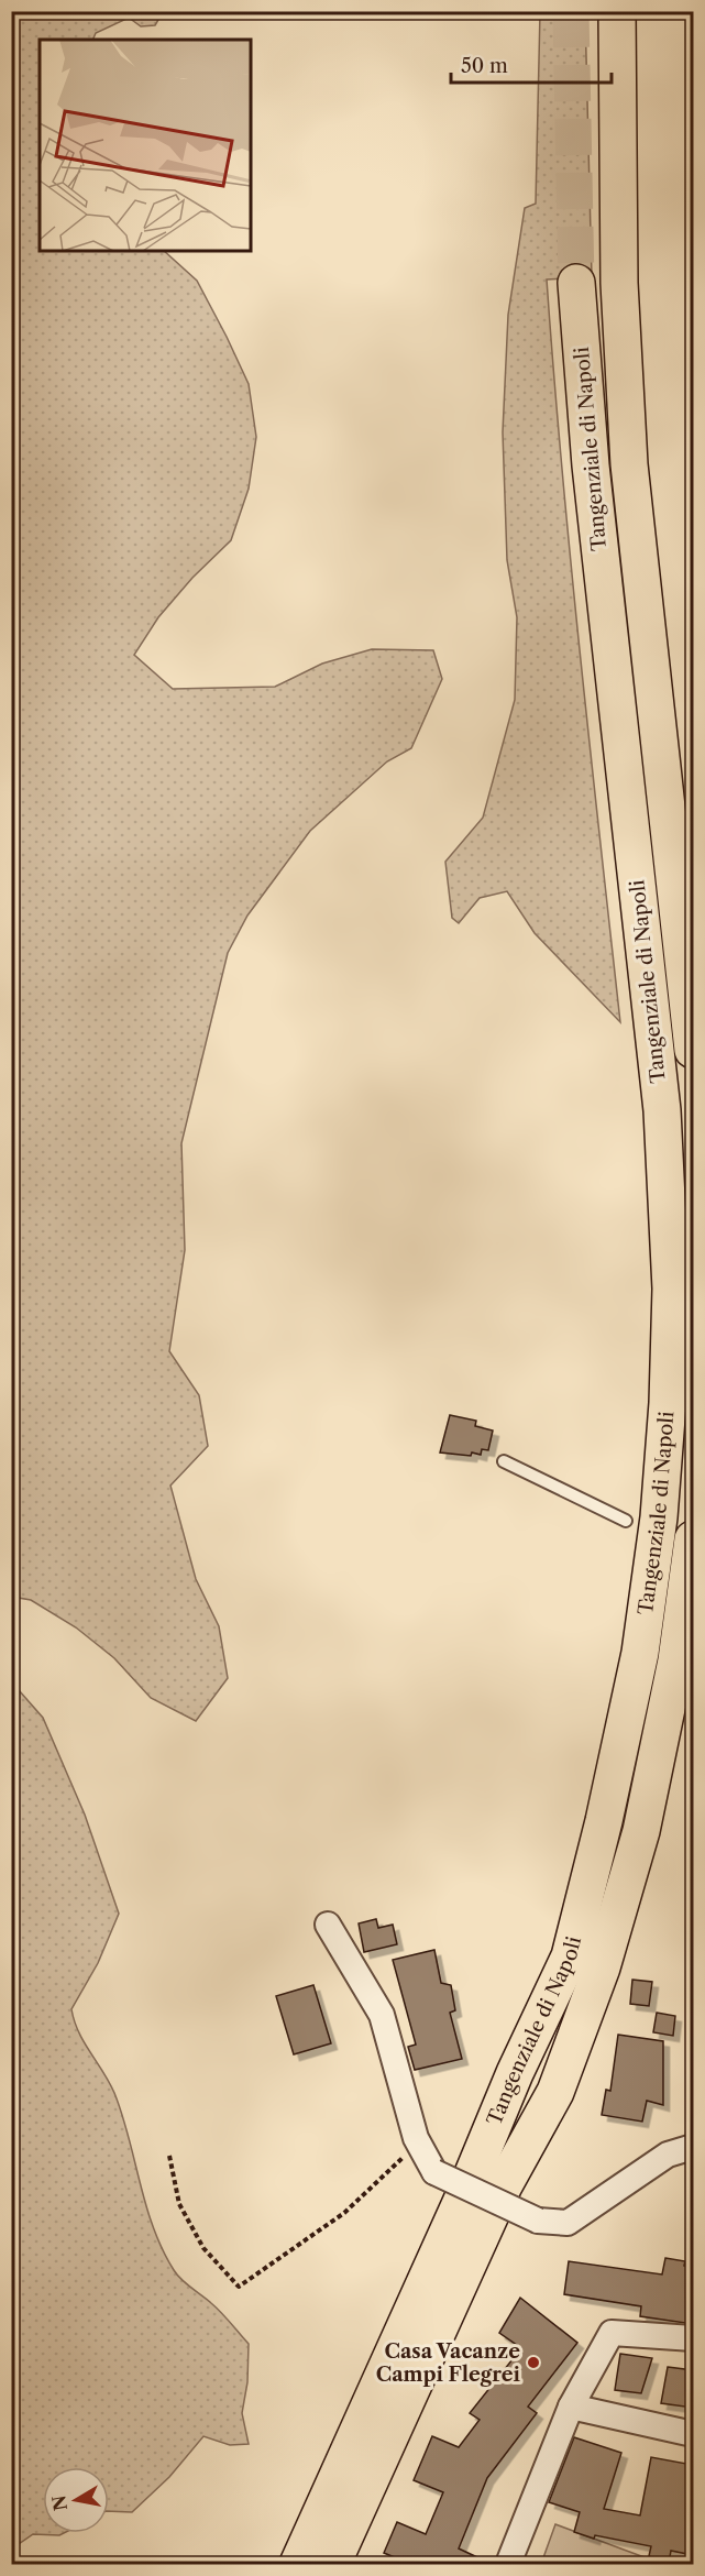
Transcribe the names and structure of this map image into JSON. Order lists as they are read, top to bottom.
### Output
{
  "streets": {
    "highway": ["Tangenziale di Napoli"]
  },
  "places": ["Casa Vacanze Campi Flegrei"],
  "scale_bar": "50 m",
  "north": "left"
}
